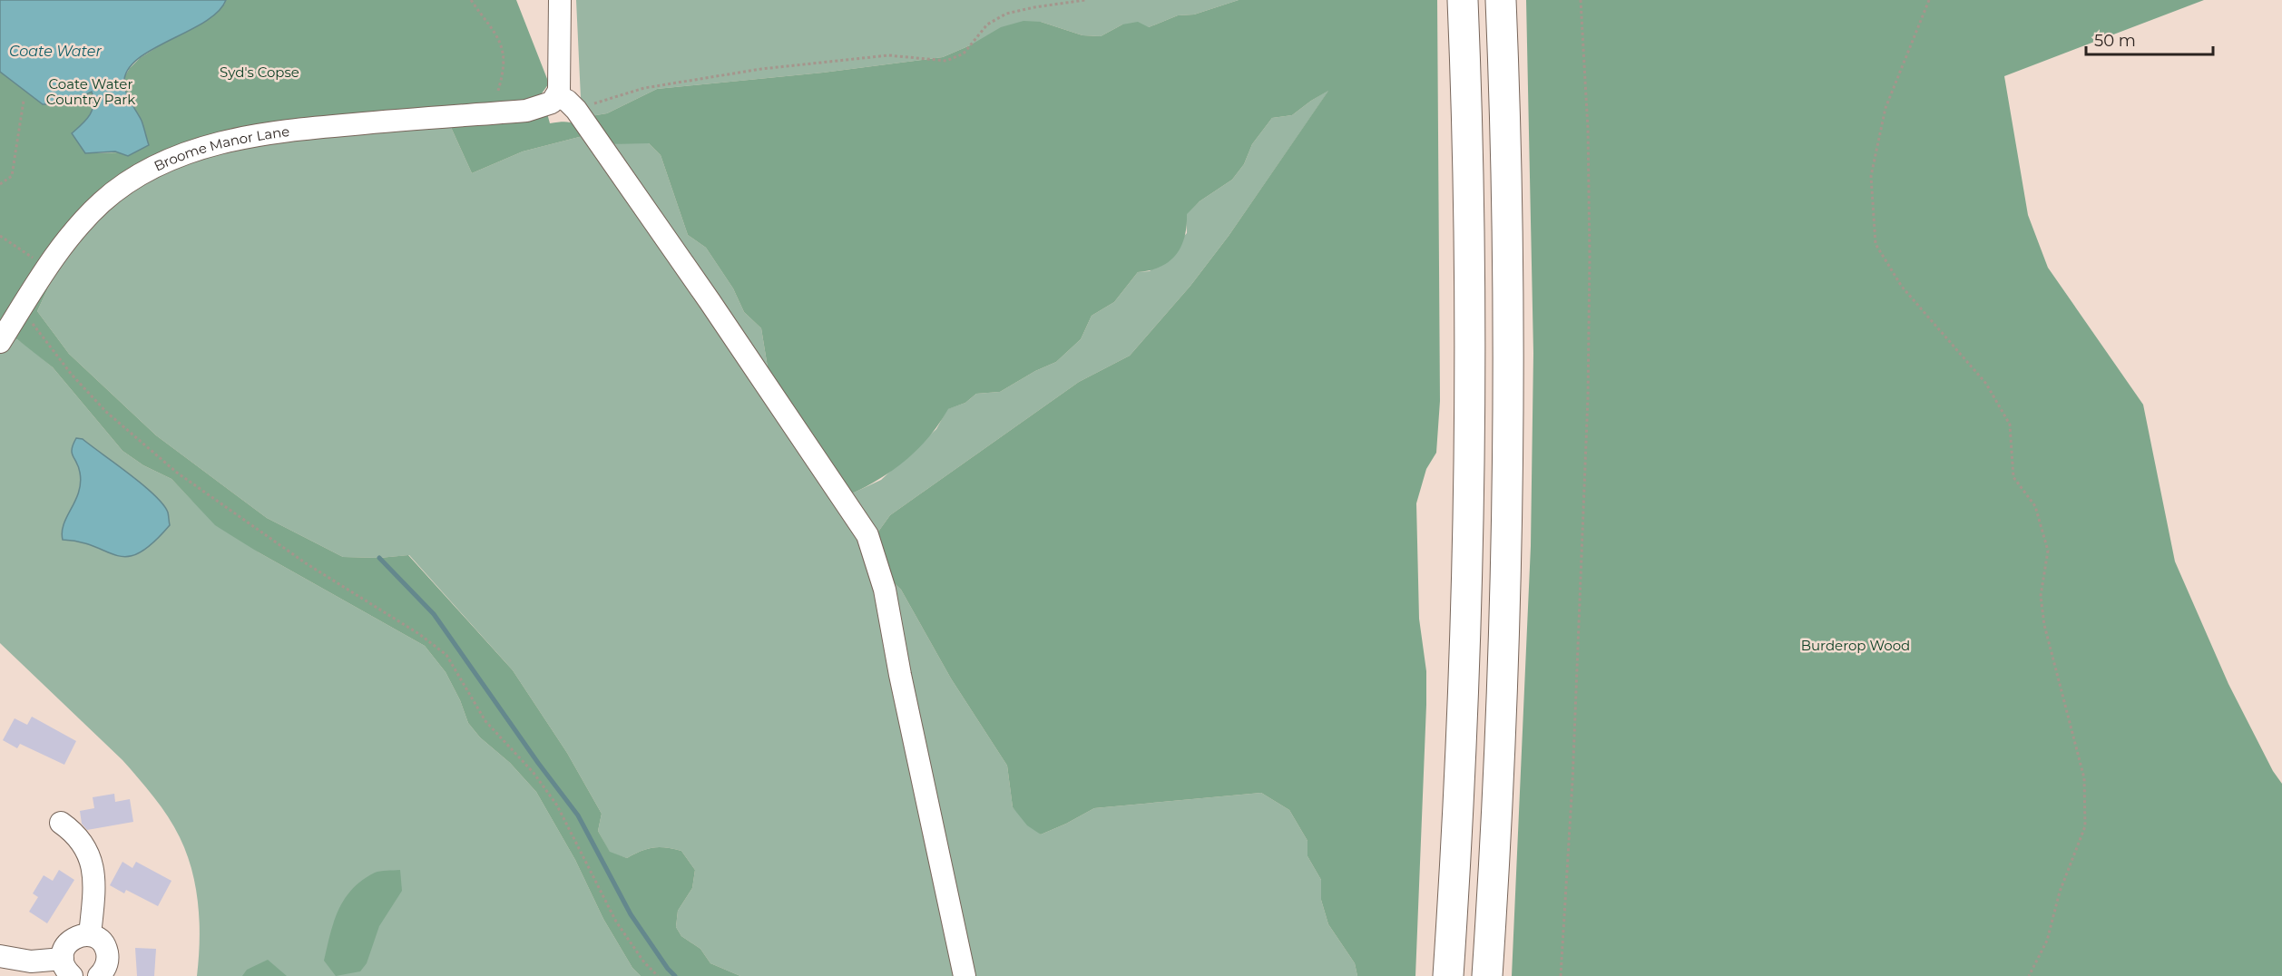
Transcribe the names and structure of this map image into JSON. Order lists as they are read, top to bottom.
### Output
{
  "streets": {
    "street": ["Broome Manor Lane"]
  },
  "water": ["Coate Water"],
  "parks": ["Syd's Copse", "Coate Water Country Park", "Burderop Wood"],
  "scale_bar": "50 m"
}
